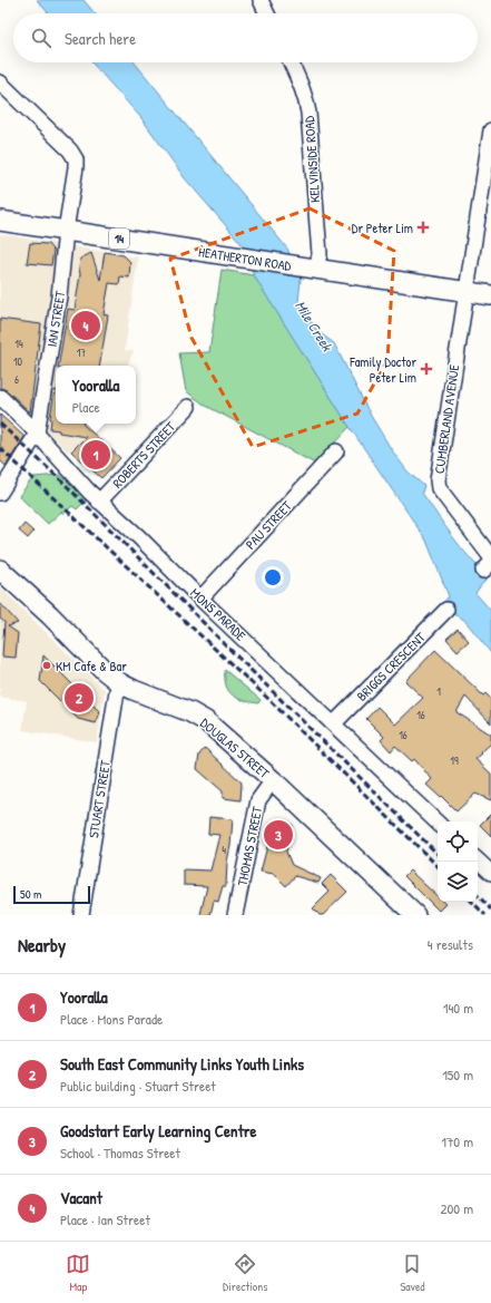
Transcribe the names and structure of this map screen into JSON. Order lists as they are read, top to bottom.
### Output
{
  "streets": {
    "main road": ["14", "HEATHERTON ROAD", "DOUGLAS STREET"],
    "street": [
      "KELVINSIDE ROAD",
      "IAN STREET",
      "CUMBERLAND AVENUE",
      "ROBERTS STREET",
      "PAU STREET",
      "MONS PARADE",
      "BRIGGS CRESCENT",
      "STUART STREET",
      "THOMAS STREET"
    ]
  },
  "crossings": [
    ["KELVINSIDE ROAD", "HEATHERTON ROAD"],
    ["HEATHERTON ROAD", "IAN STREET"],
    ["HEATHERTON ROAD", "CUMBERLAND AVENUE"],
    ["IAN STREET", "MONS PARADE"],
    ["ROBERTS STREET", "MONS PARADE"],
    ["PAU STREET", "MONS PARADE"],
    ["MONS PARADE", "BRIGGS CRESCENT"],
    ["DOUGLAS STREET", "STUART STREET"],
    ["DOUGLAS STREET", "THOMAS STREET"]
  ],
  "water": ["Mile Creek"],
  "places": {
    "health": ["Dr Peter Lim", "Family Doctor Peter Lim"],
    "other": ["KM Cafe & Bar"]
  },
  "house_numbers": [
    "14",
    "17",
    "10",
    "6",
    "1",
    "16",
    "16",
    "19",
    "4"
  ],
  "scale_bar": "50 m",
  "page": {
    "search": "Search here",
    "pins": [
      "4",
      "1",
      "2",
      "3"
    ],
    "popup": ["Yooralla", "Place"],
    "scale": "50 m",
    "heading": ["Nearby", "4 results"],
    "list": [
      {
        "mark": "1",
        "name": "Yooralla",
        "note": "Place · Mons Parade",
        "value": "140 m"
      },
      {
        "mark": "2",
        "name": "South East Community Links Youth Links",
        "note": "Public building · Stuart Street",
        "value": "150 m"
      },
      {
        "mark": "3",
        "name": "Goodstart Early Learning Centre",
        "note": "School · Thomas Street",
        "value": "170 m"
      },
      {
        "mark": "4",
        "name": "Vacant",
        "note": "Place · Ian Street",
        "value": "200 m"
      }
    ],
    "nav": ["Map", "Directions", "Saved"]
  }
}
